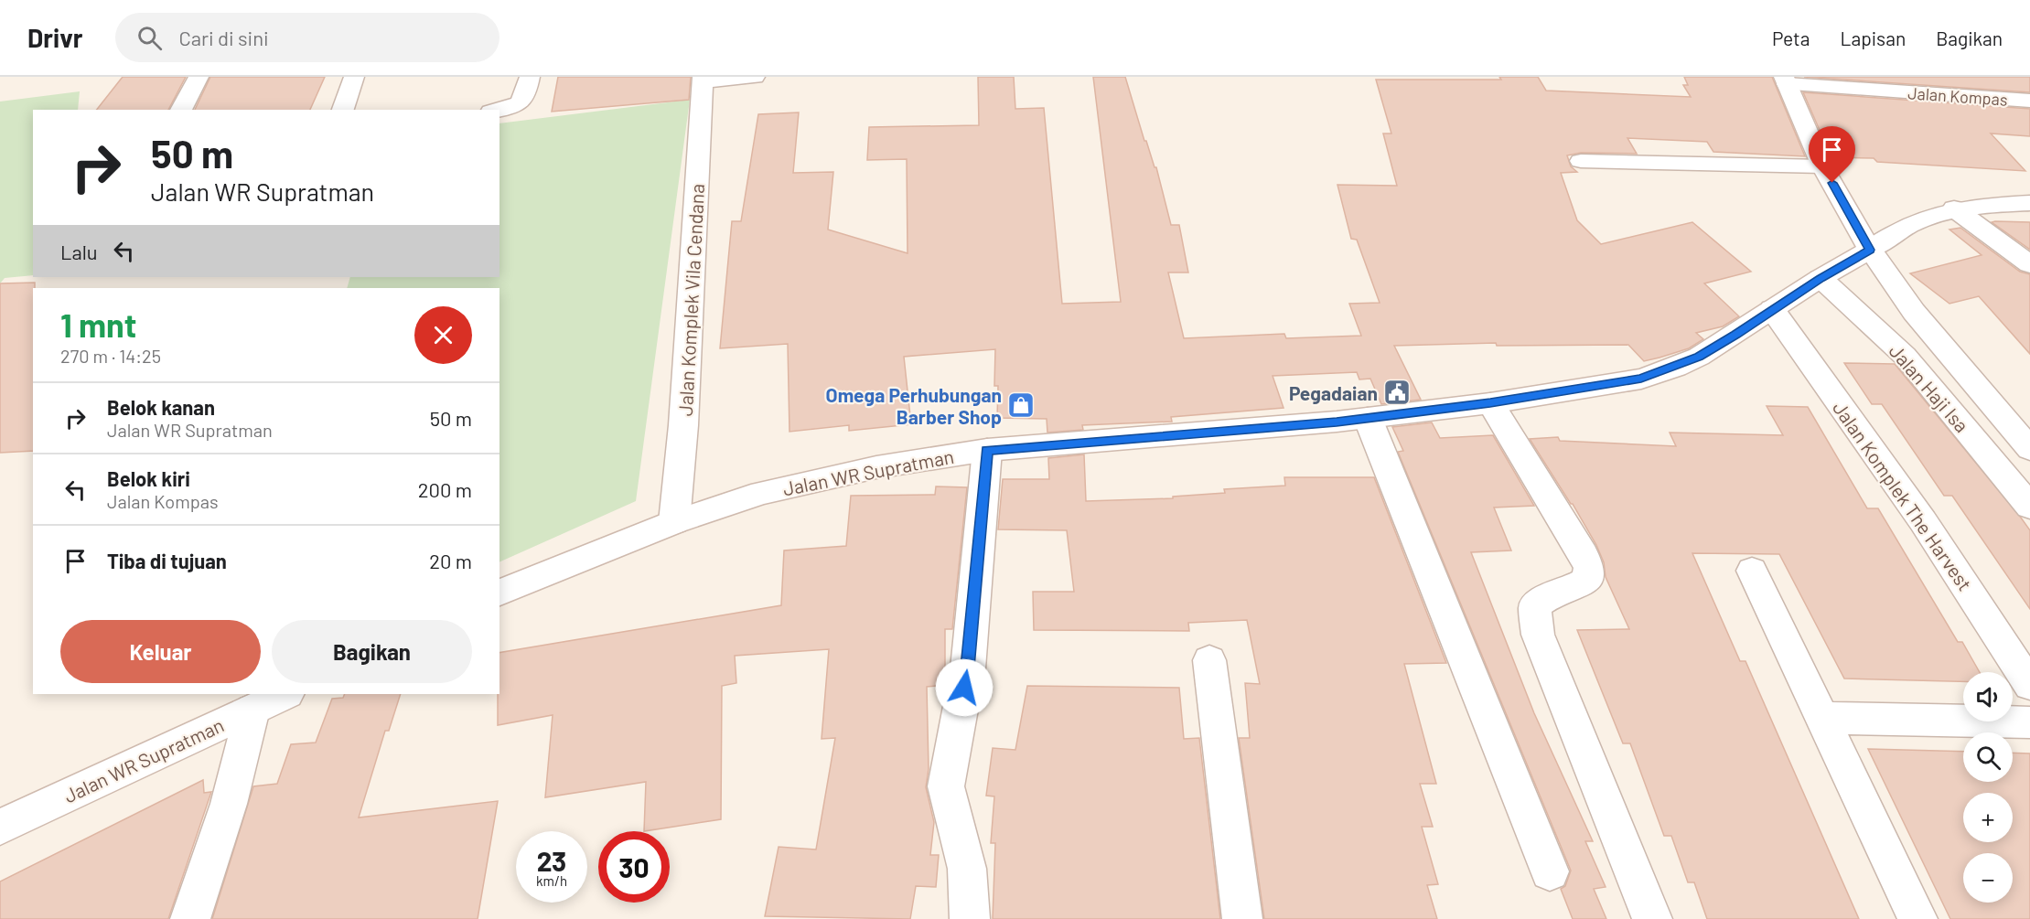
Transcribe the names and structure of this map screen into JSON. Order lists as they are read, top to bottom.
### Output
{
  "streets": {
    "street": [
      "Jalan Kompas",
      "Jalan Komplek Vila Cendana",
      "Jalan Haji Isa",
      "Jalan WR Supratman",
      "Jalan Komplek The Harvest"
    ]
  },
  "crossings": [
    ["Jalan Kompas", "Jalan WR Supratman"],
    ["Jalan Komplek Vila Cendana", "Jalan WR Supratman"],
    ["Jalan Haji Isa", "Jalan WR Supratman"],
    ["Jalan WR Supratman", "Jalan Komplek The Harvest"]
  ],
  "places": {
    "public building": ["Pegadaian"],
    "shop": ["Omega Perhubungan Barber Shop"]
  },
  "page": {
    "header": "Drivr",
    "search": "Cari di sini",
    "nav": ["Peta", "Lapisan", "Bagikan"],
    "turn": ["50 m", "Jalan WR Supratman"],
    "then": "Lalu",
    "heading": ["1 mnt", "270 m · 14:25"],
    "list": [
      {
        "name": "Belok kanan",
        "note": "Jalan WR Supratman",
        "value": "50 m"
      },
      {
        "name": "Belok kiri",
        "note": "Jalan Kompas",
        "value": "200 m"
      },
      {
        "name": "Tiba di tujuan",
        "value": "20 m"
      }
    ],
    "buttons": ["Keluar", "Bagikan"],
    "map_buttons": ["+", "−"],
    "speed": "23 km/h",
    "limit": "30"
  }
}
